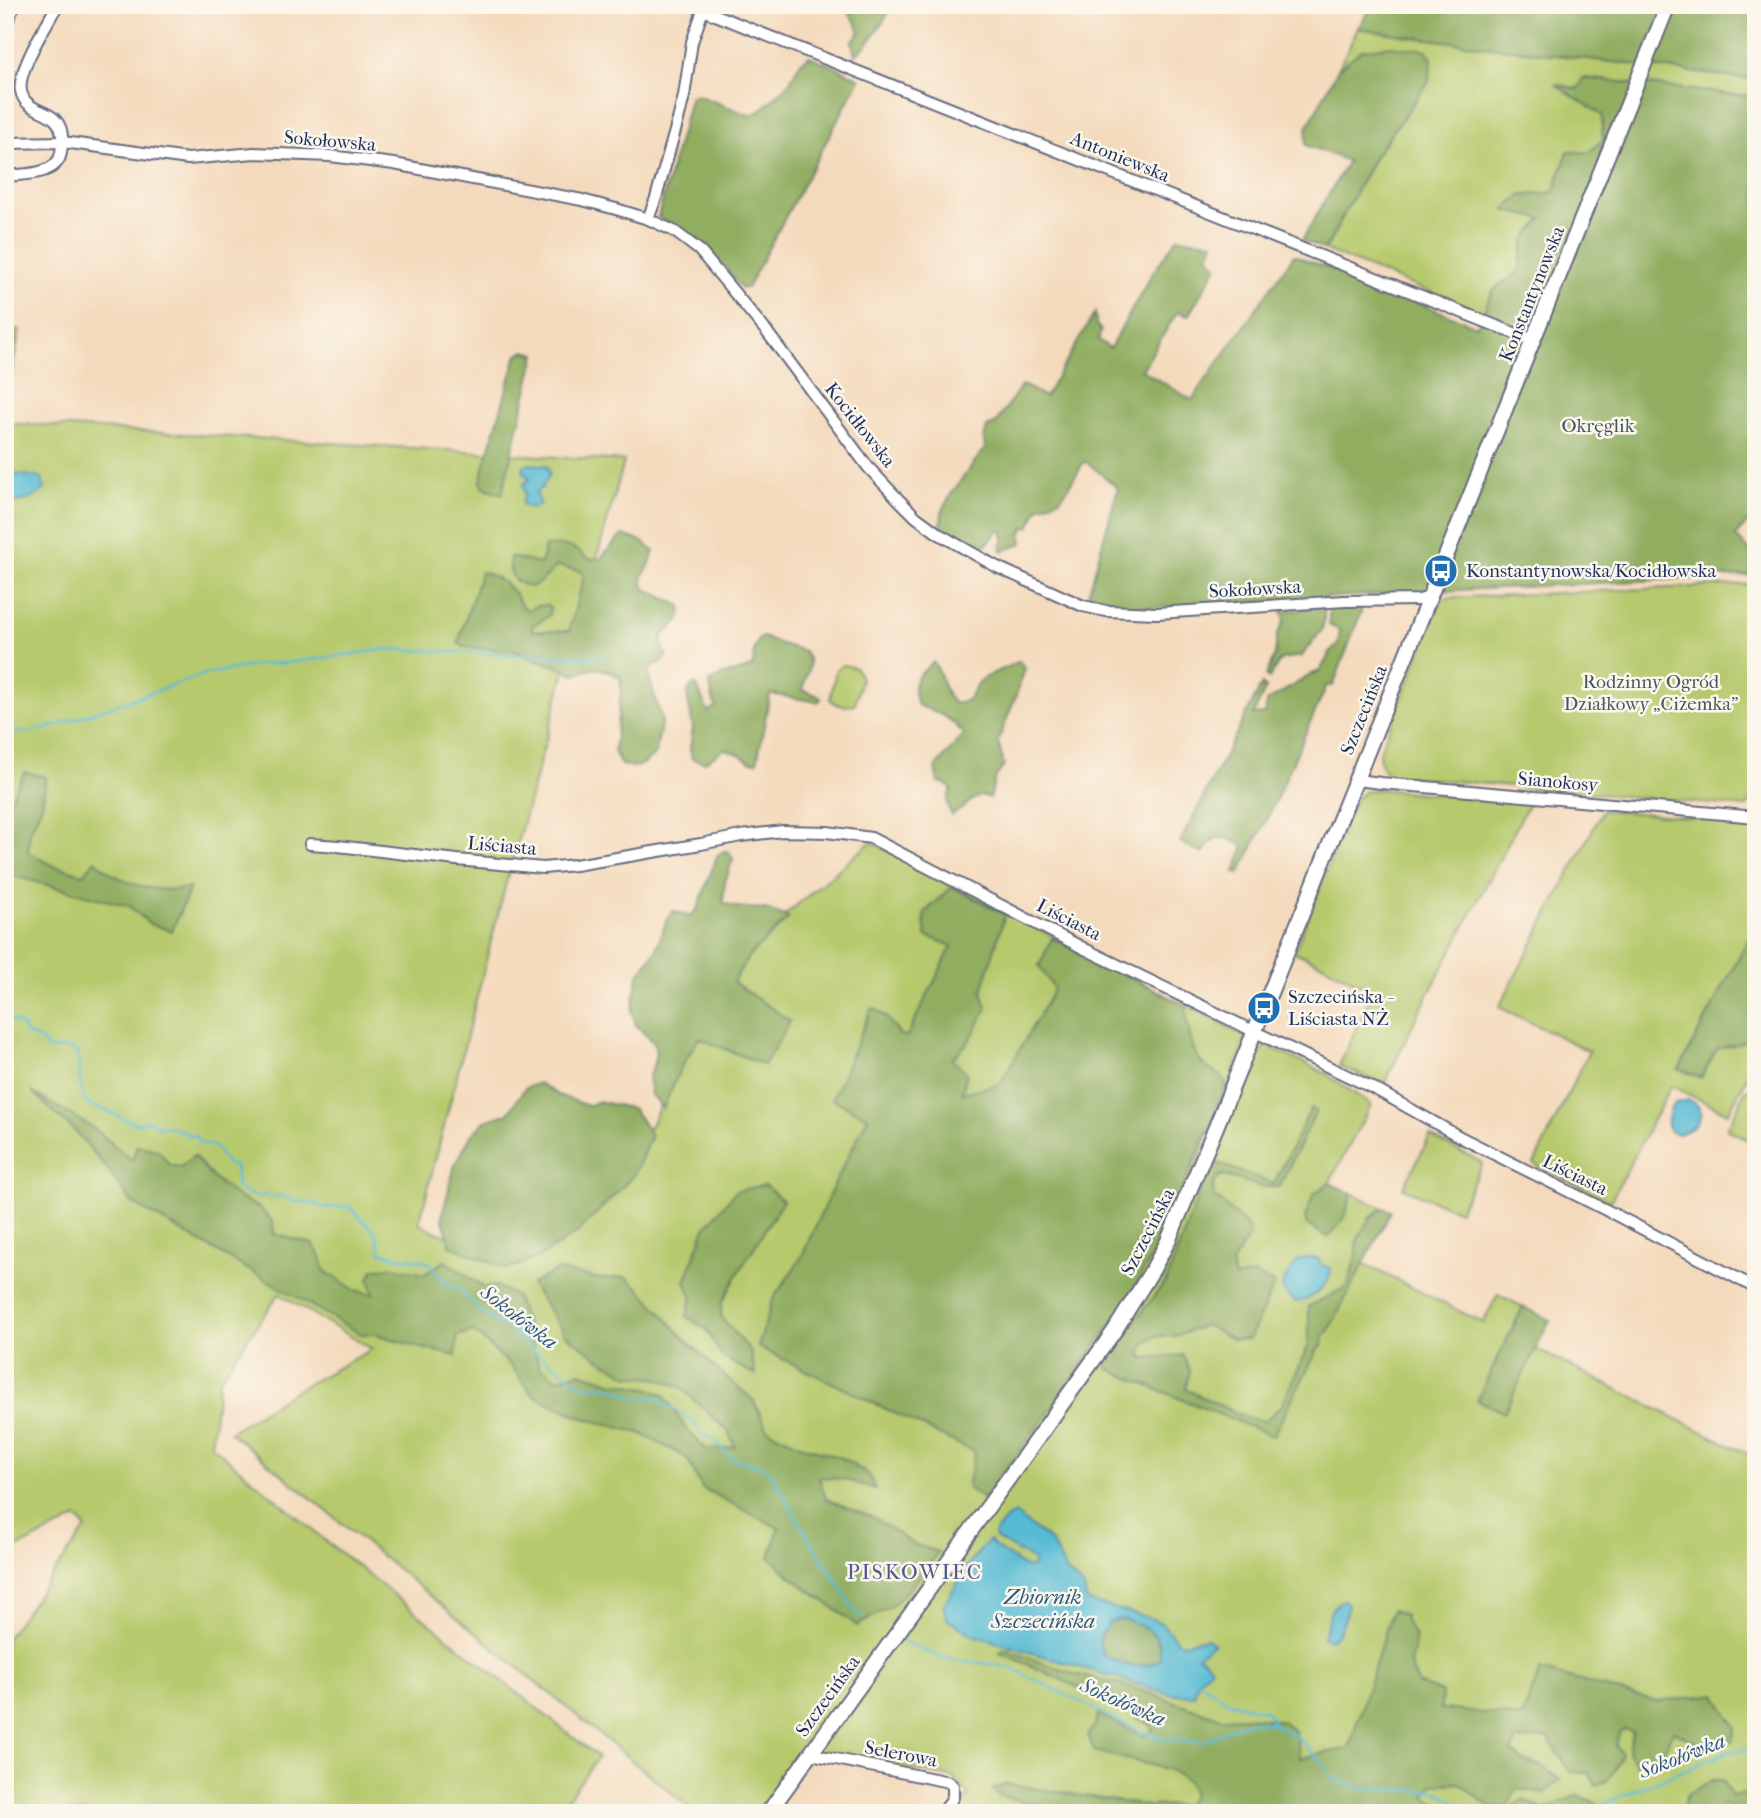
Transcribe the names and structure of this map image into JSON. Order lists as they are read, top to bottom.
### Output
{
  "streets": {
    "main road": ["Konstantynowska", "Szczecińska"],
    "street": [
      "Sokołowska",
      "Antoniewska",
      "Kocidłowska",
      "Sianokosy",
      "Liściasta",
      "Selerowa"
    ]
  },
  "crossings": [
    ["Sokołowska", "Konstantynowska"],
    ["Sokołowska", "Kocidłowska"],
    ["Sokołowska", "Szczecińska"],
    ["Antoniewska", "Konstantynowska"],
    ["Konstantynowska", "Szczecińska"],
    ["Szczecińska", "Sianokosy"],
    ["Szczecińska", "Liściasta"],
    ["Szczecińska", "Selerowa"]
  ],
  "districts": ["PISKOWIEC"],
  "water": ["Sokołówka", "Zbiornik Szczecińska"],
  "parks": ["Okręglik", "Rodzinny Ogród Działkowy „Ciżemka”"],
  "places": {
    "bus stop": ["Konstantynowska/Kocidłowska", "Szczecińska - Liściasta NŻ"]
  }
}
